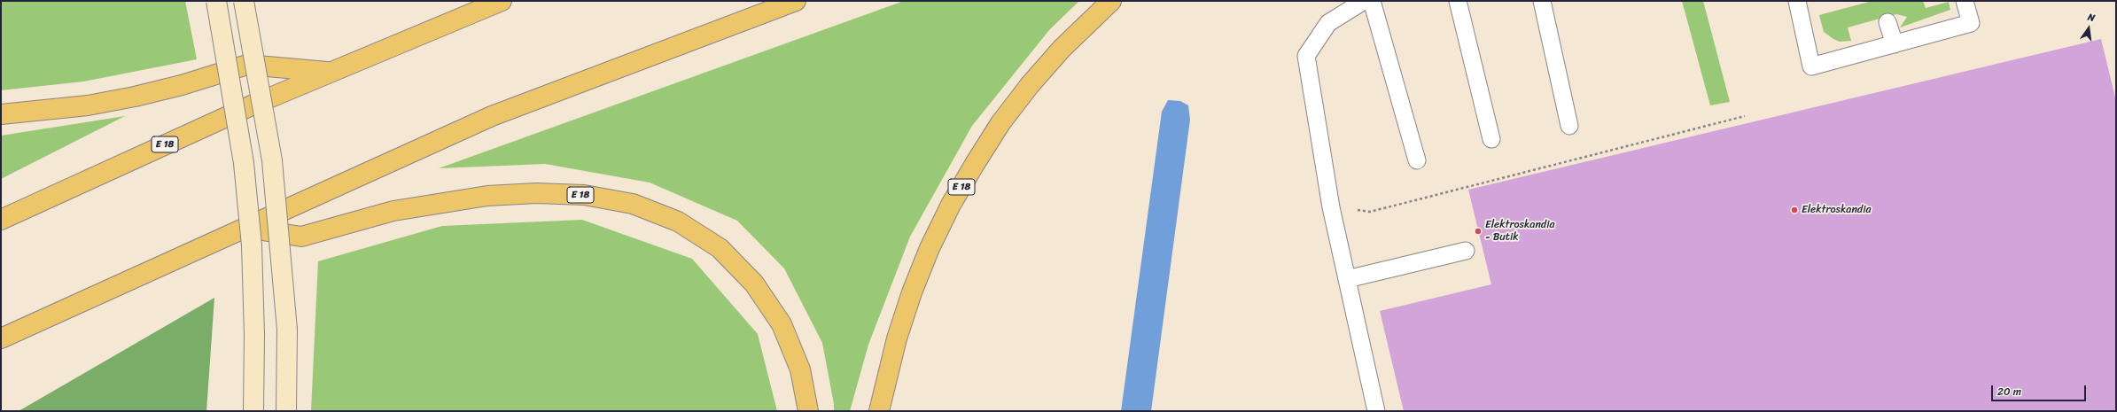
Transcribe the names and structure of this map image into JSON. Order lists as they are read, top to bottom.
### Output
{
  "streets": {
    "highway": ["E 18"]
  },
  "places": ["Elektroskandia", "Elektroskandia - Butik"],
  "scale_bar": "20 m",
  "north": "top"
}
